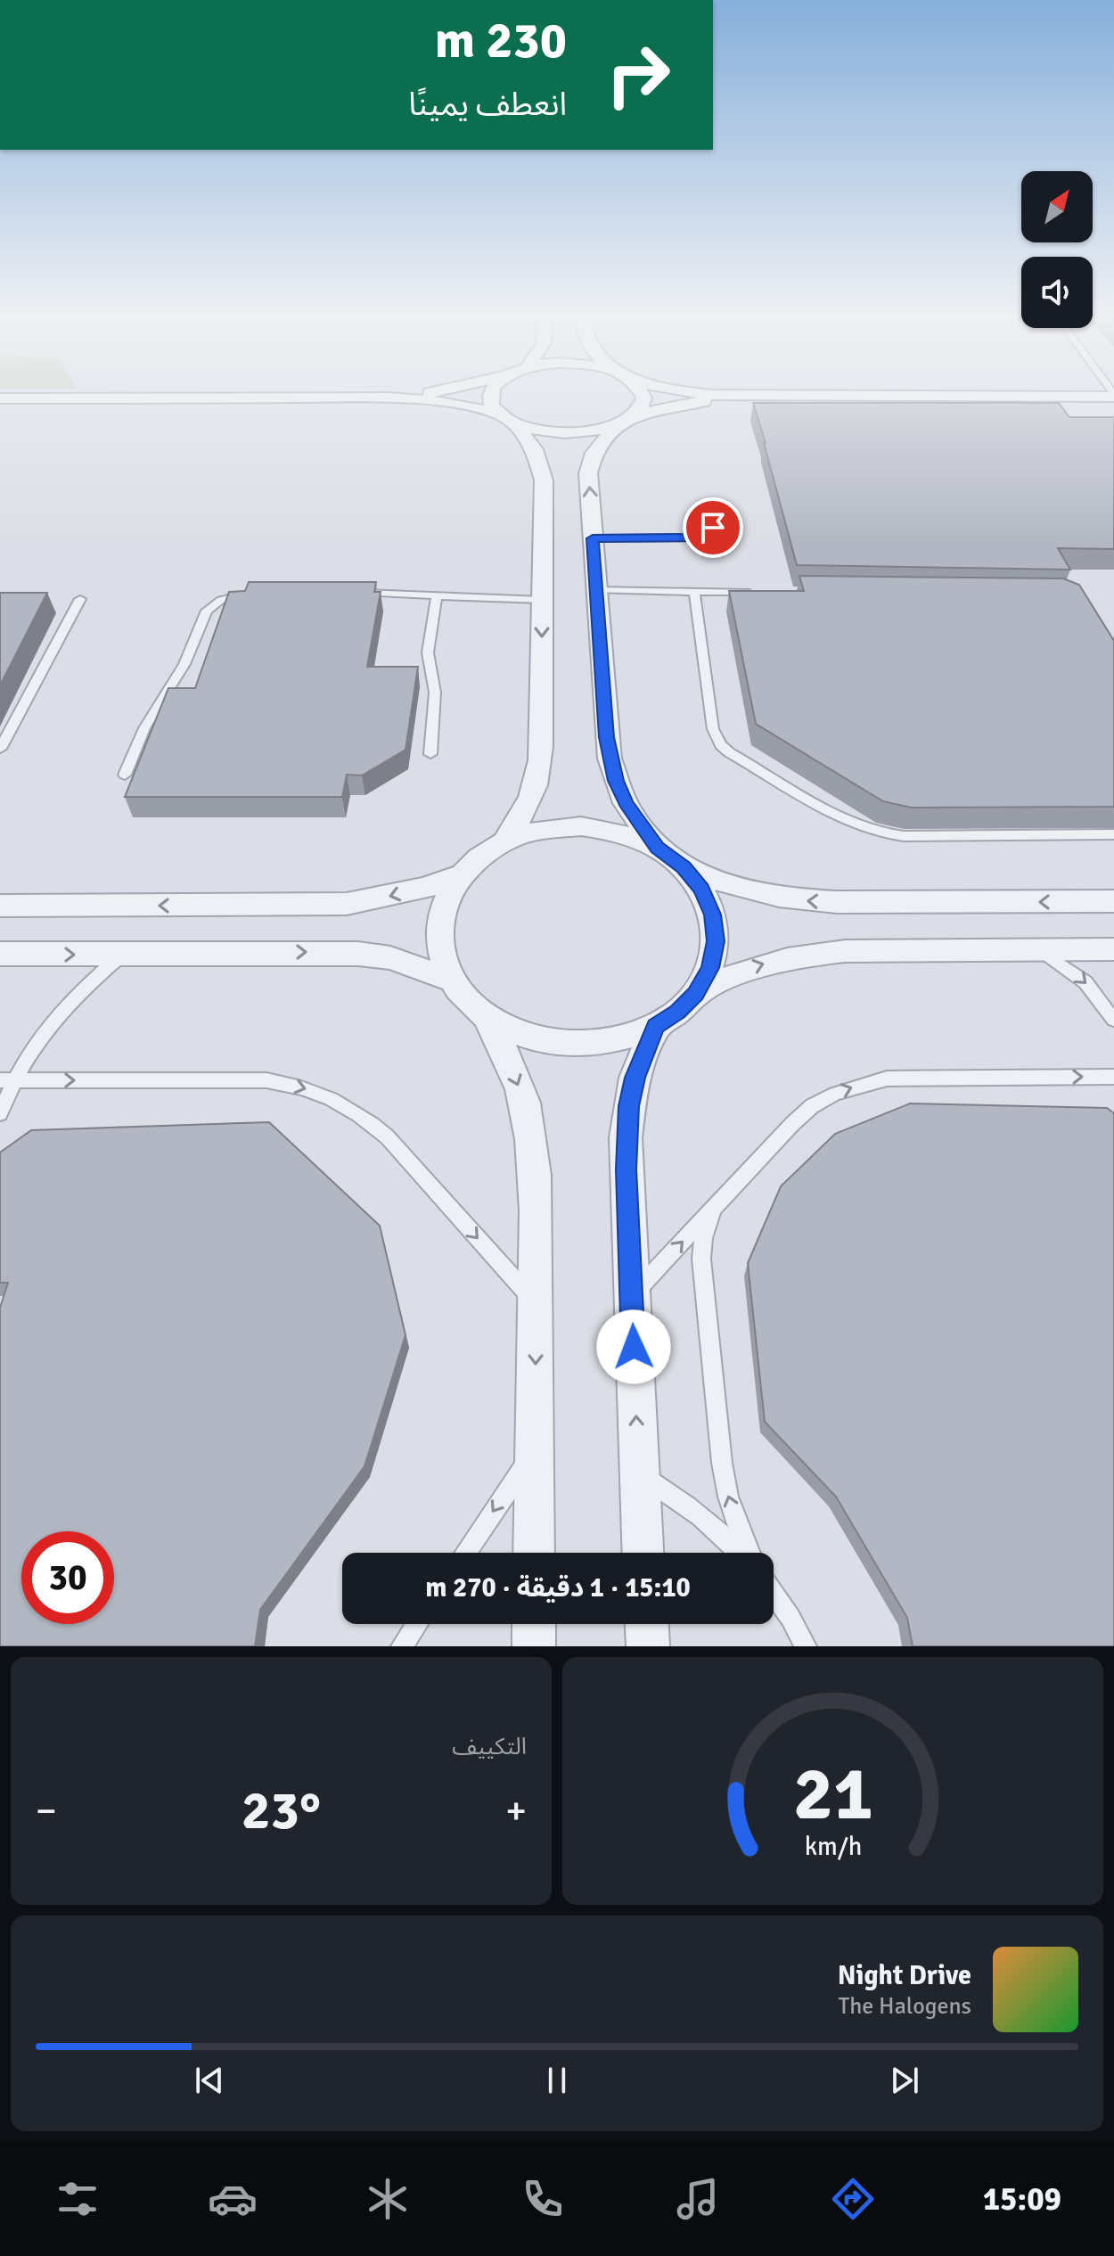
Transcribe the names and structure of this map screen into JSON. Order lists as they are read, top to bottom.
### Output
{
  "north": "top right",
  "page": {
    "turn": ["230 m", "انعطف يمينًا"],
    "limit": "30",
    "trip": "15:10 · 1 دقيقة · 270 m",
    "tile": "التكييف",
    "heat": ["−", "23°", "+"],
    "song": ["Night Drive", "The Halogens"],
    "tabs": "15:09",
    "gauge": ["21", "km/h"]
  }
}
